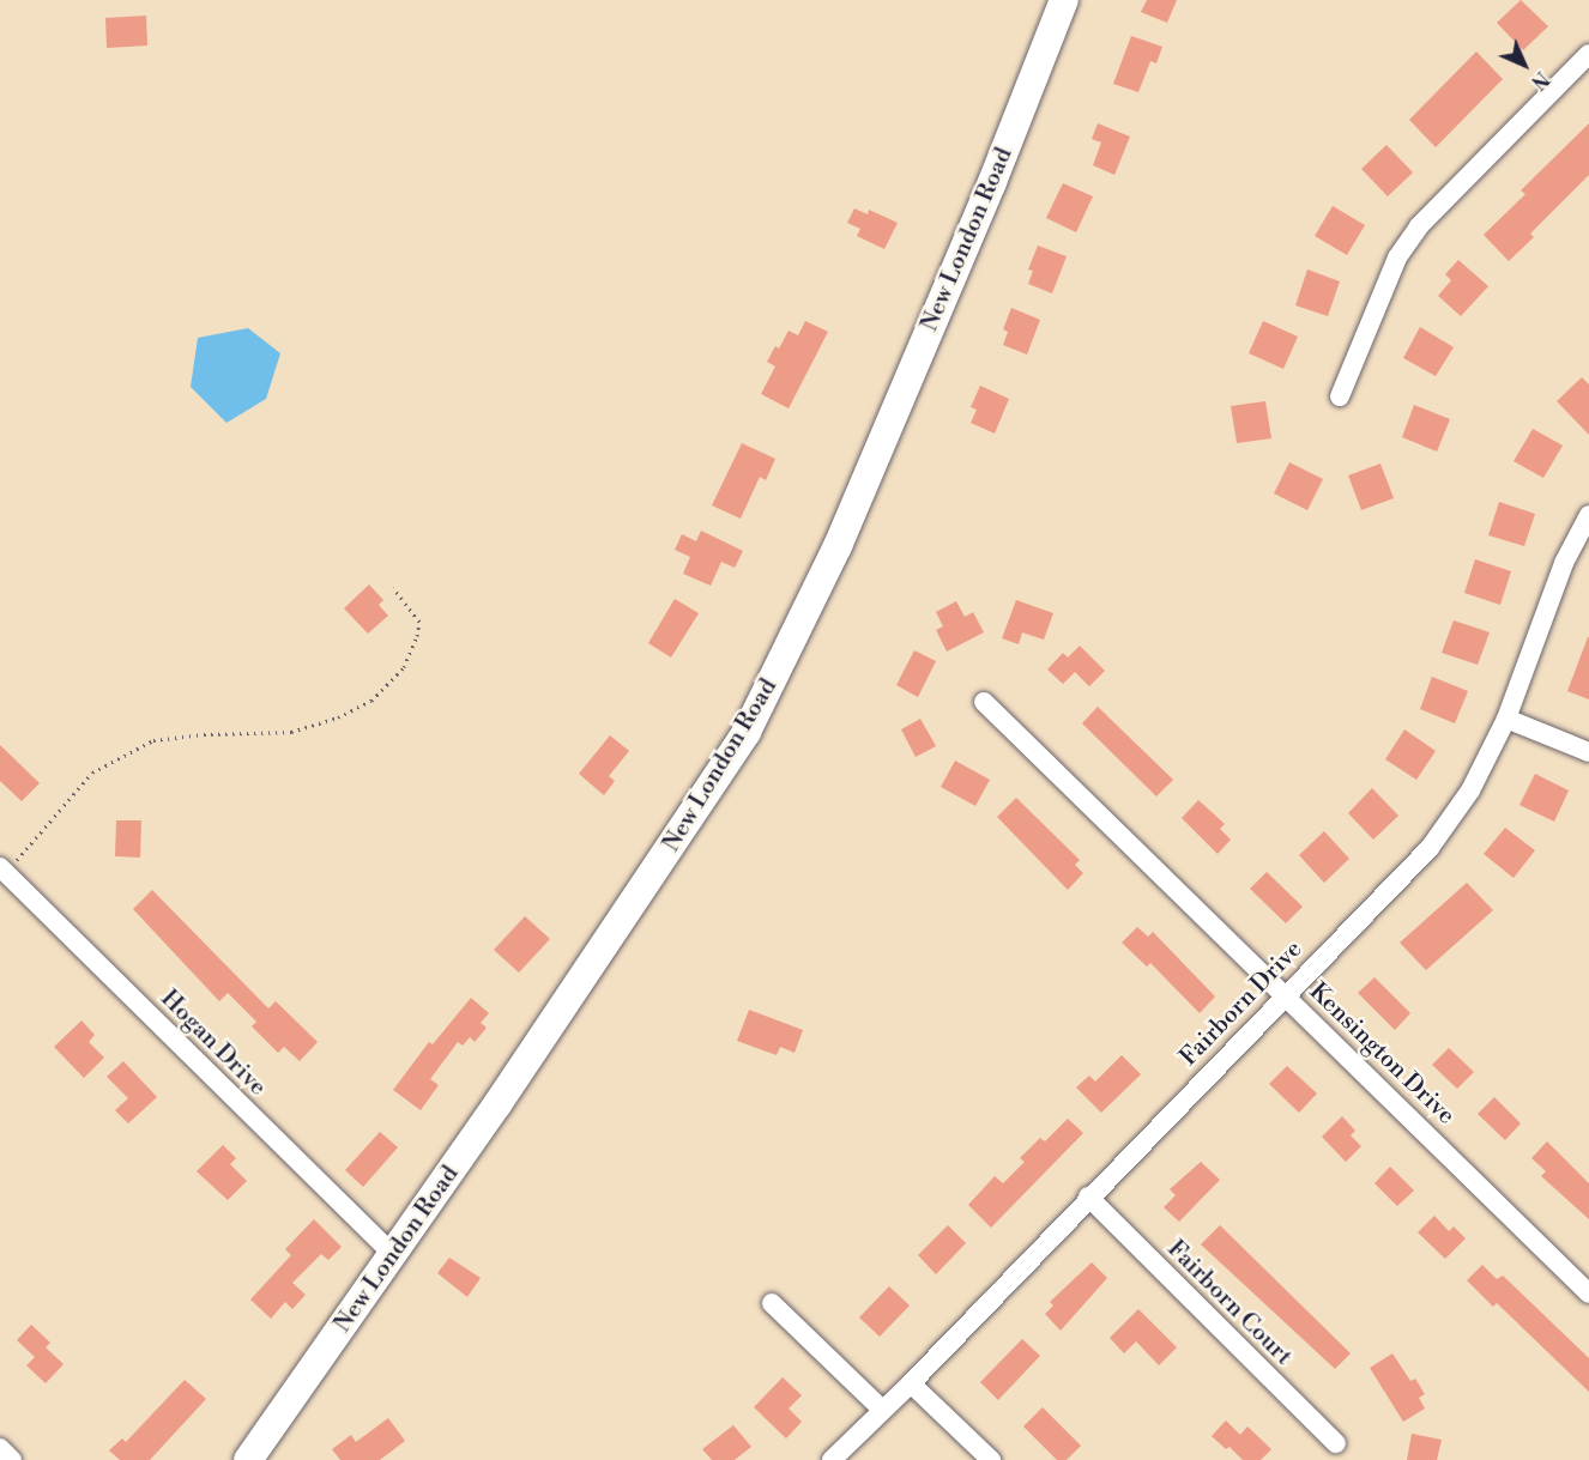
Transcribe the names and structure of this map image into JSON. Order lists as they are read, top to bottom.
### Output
{
  "streets": {
    "street": [
      "New London Road",
      "Fairborn Drive",
      "Hogan Drive",
      "Kensington Drive",
      "Fairborn Court"
    ]
  },
  "crossings": [
    ["New London Road", "Hogan Drive"],
    ["Fairborn Drive", "Kensington Drive"],
    ["Fairborn Drive", "Fairborn Court"]
  ],
  "north": "bottom right"
}
